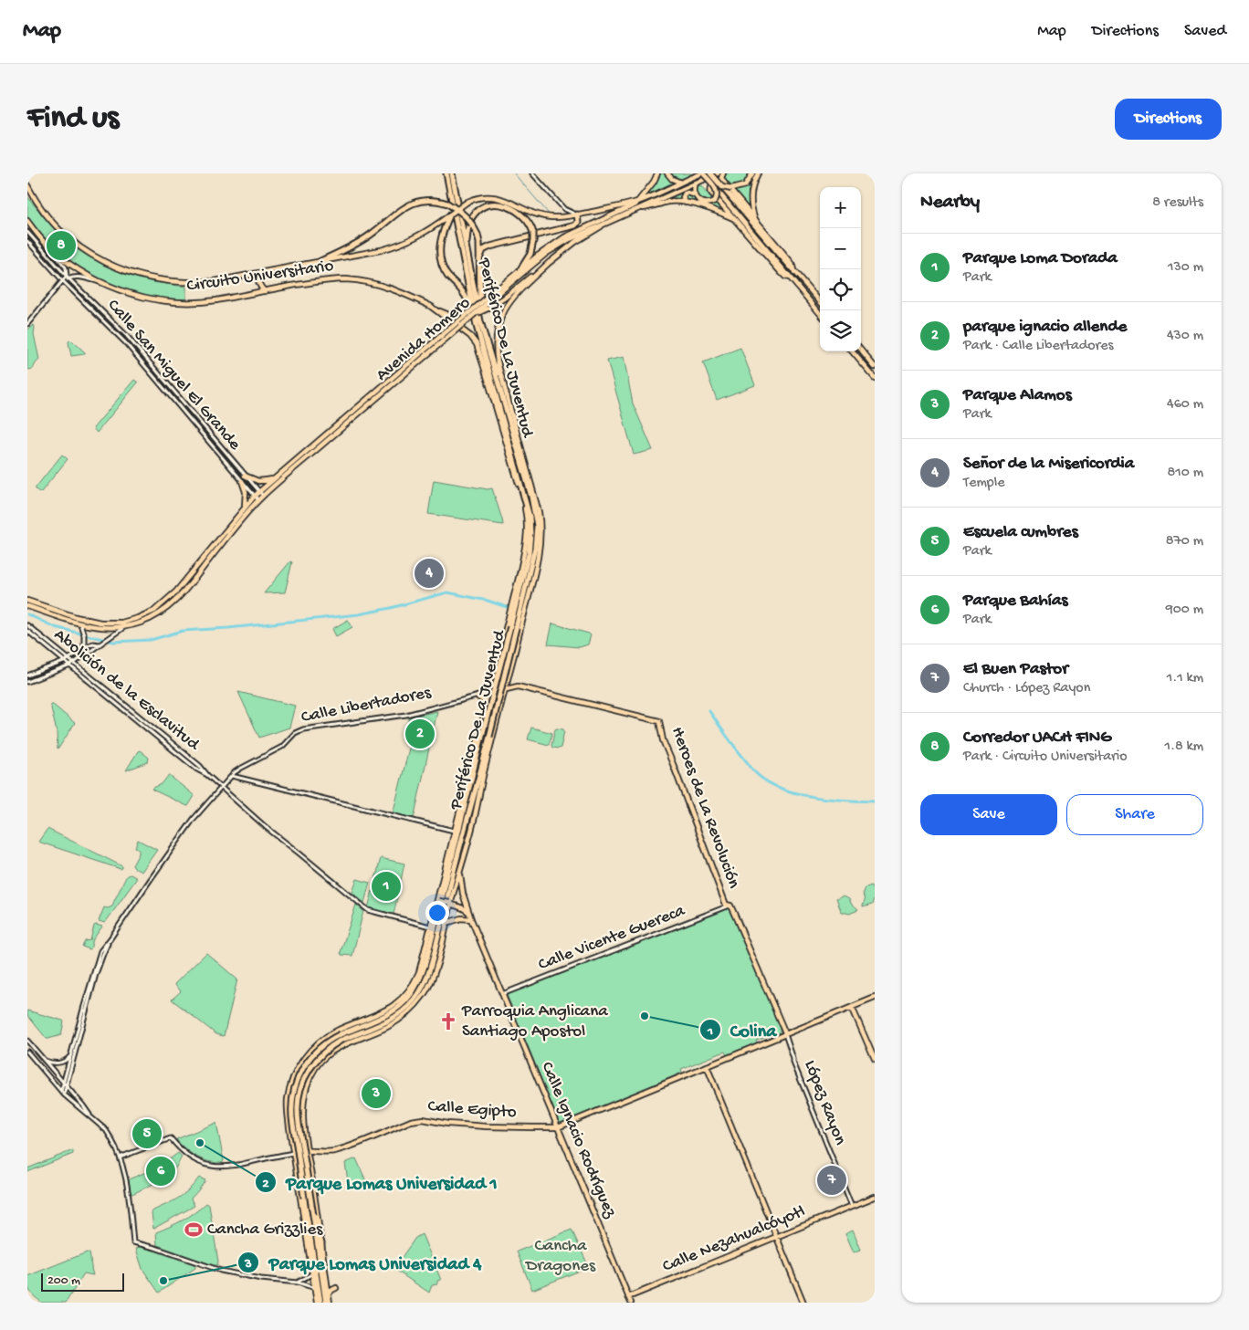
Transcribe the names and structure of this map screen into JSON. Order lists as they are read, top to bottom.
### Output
{
  "streets": {
    "highway": ["Periférico De La Juventud"],
    "main road": [
      "Circuito Universitario",
      "Avenida Homero",
      "Calle Libertadores",
      "Heroes de La Revolución",
      "Calle Egipto",
      "Calle Ignacio Rodríguez",
      "Calle Nezahualcóyotl"
    ],
    "street": [
      "Calle San Miguel El Grande",
      "Abolición de la Esclavitud",
      "Calle Vicente Guereca",
      "López Rayon"
    ]
  },
  "crossings": [
    ["Circuito Universitario", "Avenida Homero"],
    ["Circuito Universitario", "Periférico De La Juventud"],
    ["Avenida Homero", "Periférico De La Juventud"],
    ["Periférico De La Juventud", "Abolición de la Esclavitud"],
    ["Periférico De La Juventud", "Calle Libertadores"],
    ["Periférico De La Juventud", "Calle Egipto"],
    ["Periférico De La Juventud", "Calle Ignacio Rodríguez"],
    ["Abolición de la Esclavitud", "Calle Libertadores"],
    ["Calle Libertadores", "Heroes de La Revolución"],
    ["Heroes de La Revolución", "Calle Vicente Guereca"],
    ["Calle Vicente Guereca", "Calle Ignacio Rodríguez"],
    ["López Rayon", "Calle Nezahualcóyotl"],
    ["Calle Egipto", "Calle Ignacio Rodríguez"],
    ["Calle Ignacio Rodríguez", "Calle Nezahualcóyotl"]
  ],
  "parks": ["Cancha Dragones"],
  "places": {
    "other": ["Colina", "Parque Lomas Universidad 1", "Parque Lomas Universidad 4"],
    "church": ["Parroquia Anglicana Santiago Apostol"],
    "sports": ["Cancha Grizzlies"]
  },
  "scale_bar": "200 m",
  "page": {
    "header": "Map",
    "nav": ["Map", "Directions", "Saved"],
    "buttons": [
      "Directions",
      ["Save", "Share"]
    ],
    "title": "Find us",
    "heading": ["Nearby", "8 results"],
    "map_buttons": ["+", "−"],
    "pins": [
      "8",
      "4",
      "2",
      "1",
      "3",
      "5",
      "6",
      "7"
    ],
    "list": [
      {
        "mark": "1",
        "name": "Parque Loma Dorada",
        "note": "Park",
        "value": "130 m"
      },
      {
        "mark": "2",
        "name": "parque ignacio allende",
        "note": "Park · Calle Libertadores",
        "value": "430 m"
      },
      {
        "mark": "3",
        "name": "Parque Alamos",
        "note": "Park",
        "value": "460 m"
      },
      {
        "mark": "4",
        "name": "Señor de la Misericordia",
        "note": "Temple",
        "value": "810 m"
      },
      {
        "mark": "5",
        "name": "Escuela cumbres",
        "note": "Park",
        "value": "870 m"
      },
      {
        "mark": "6",
        "name": "Parque Bahías",
        "note": "Park",
        "value": "900 m"
      },
      {
        "mark": "7",
        "name": "El Buen Pastor",
        "note": "Church · López Rayon",
        "value": "1.1 km"
      },
      {
        "mark": "8",
        "name": "Corredor UACH FING",
        "note": "Park · Circuito Universitario",
        "value": "1.8 km"
      }
    ],
    "scale": "200 m"
  }
}
